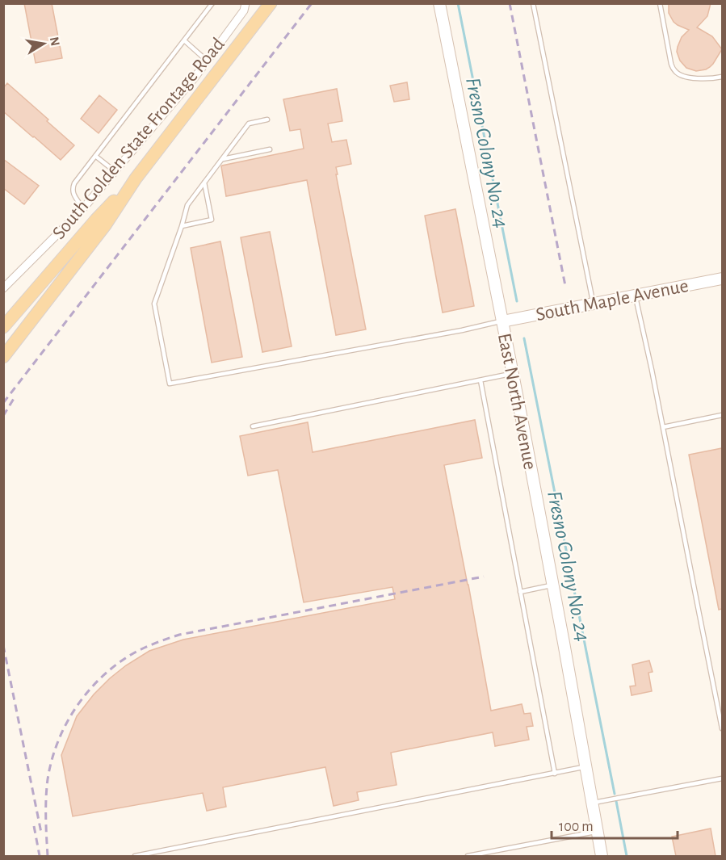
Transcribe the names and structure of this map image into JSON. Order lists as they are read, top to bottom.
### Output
{
  "streets": {
    "street": ["South Golden State Frontage Road", "South Maple Avenue", "East North Avenue"]
  },
  "crossings": [
    ["South Maple Avenue", "East North Avenue"]
  ],
  "water": ["Fresno Colony No. 24"],
  "scale_bar": "100 m",
  "north": "right"
}
